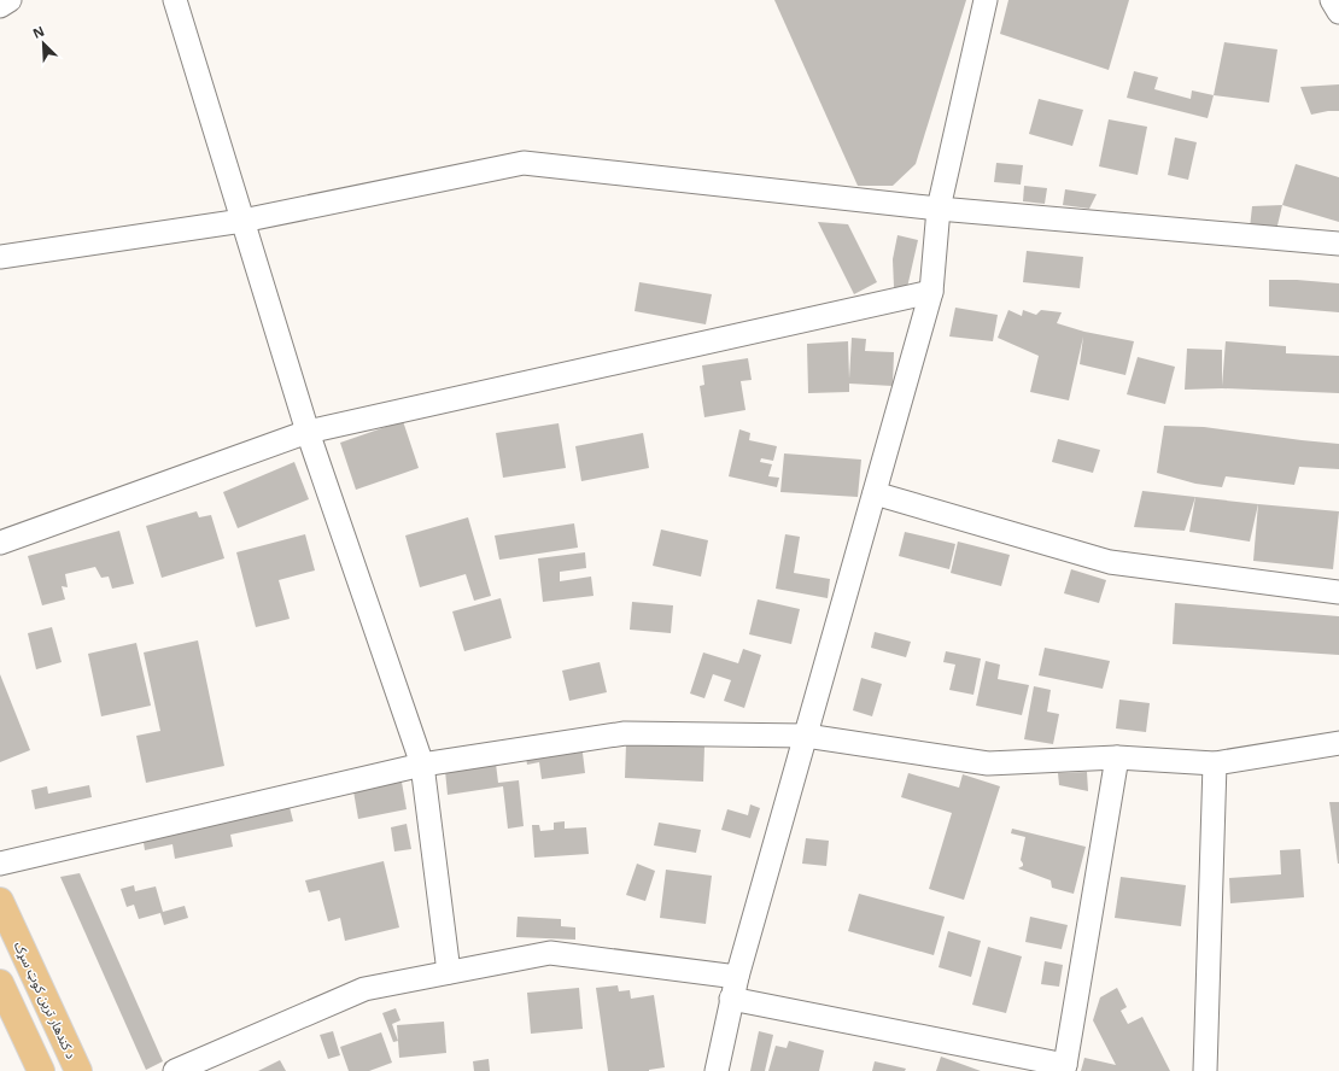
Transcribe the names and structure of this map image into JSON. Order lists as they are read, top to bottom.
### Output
{
  "streets": {
    "main road": ["د کندهار ترين کوټ سړک"]
  },
  "north": "top left"
}
